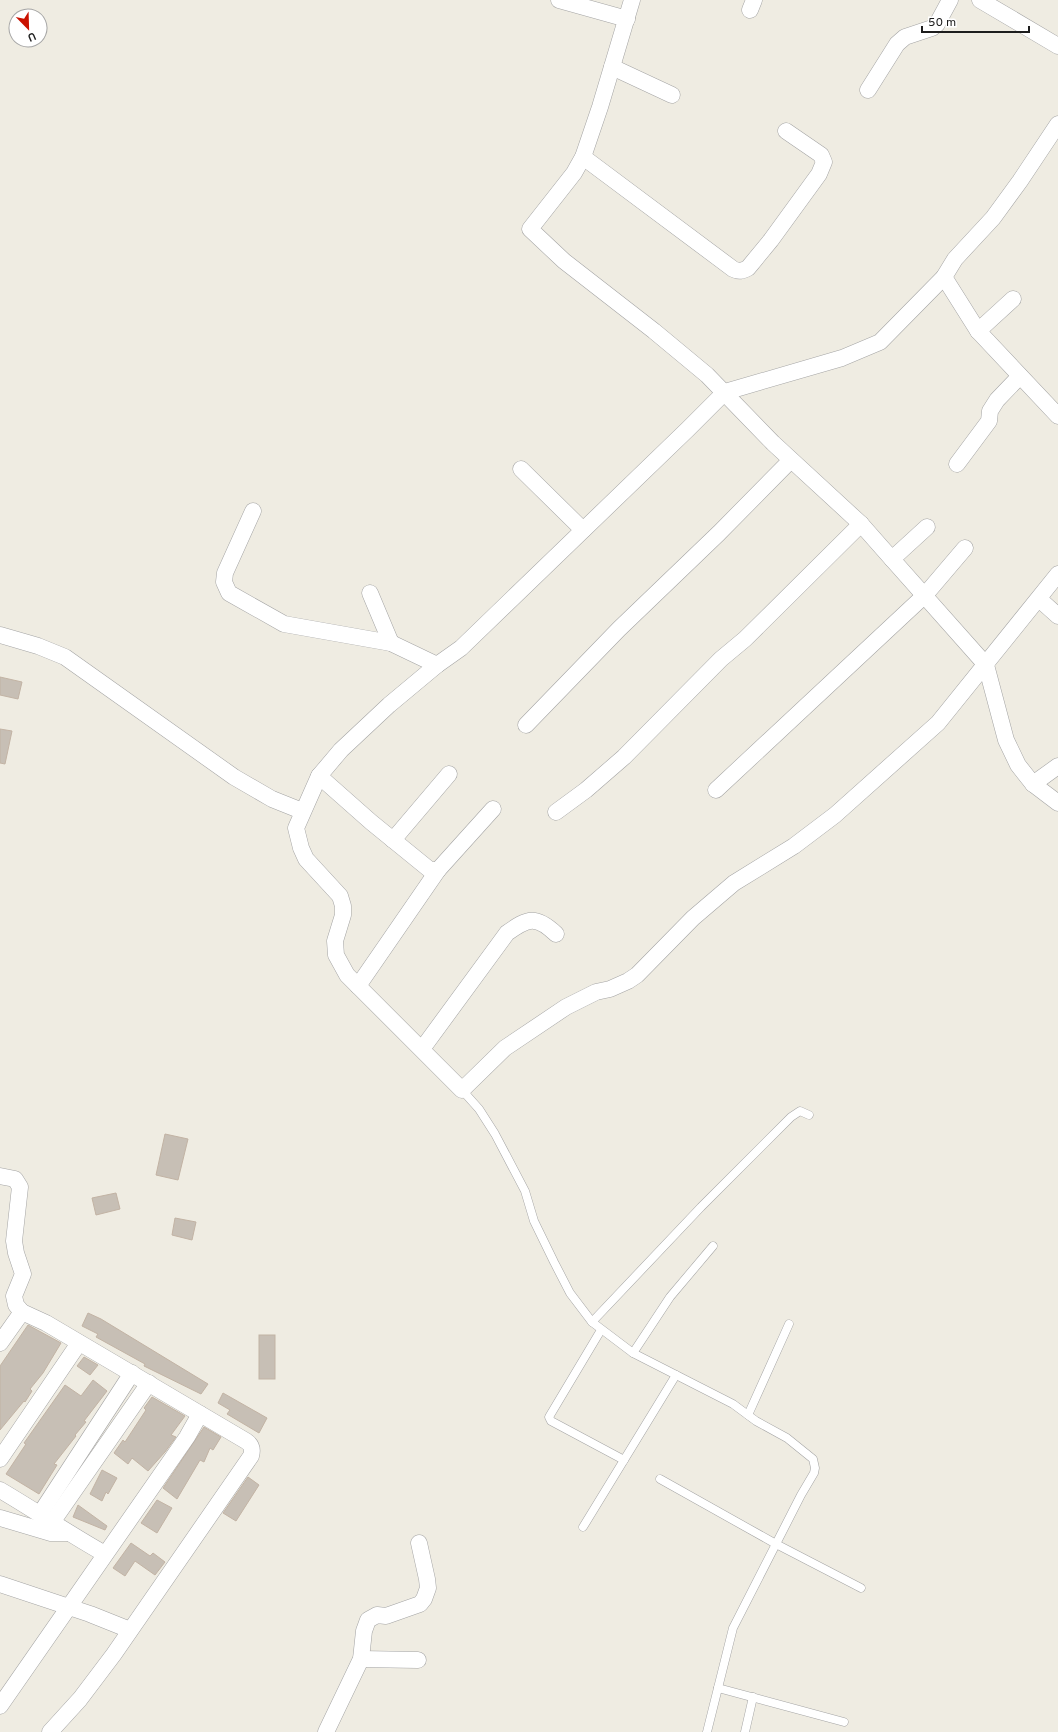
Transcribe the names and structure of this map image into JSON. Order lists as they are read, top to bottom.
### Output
{
  "scale_bar": "50 m",
  "north": "bottom right"
}
